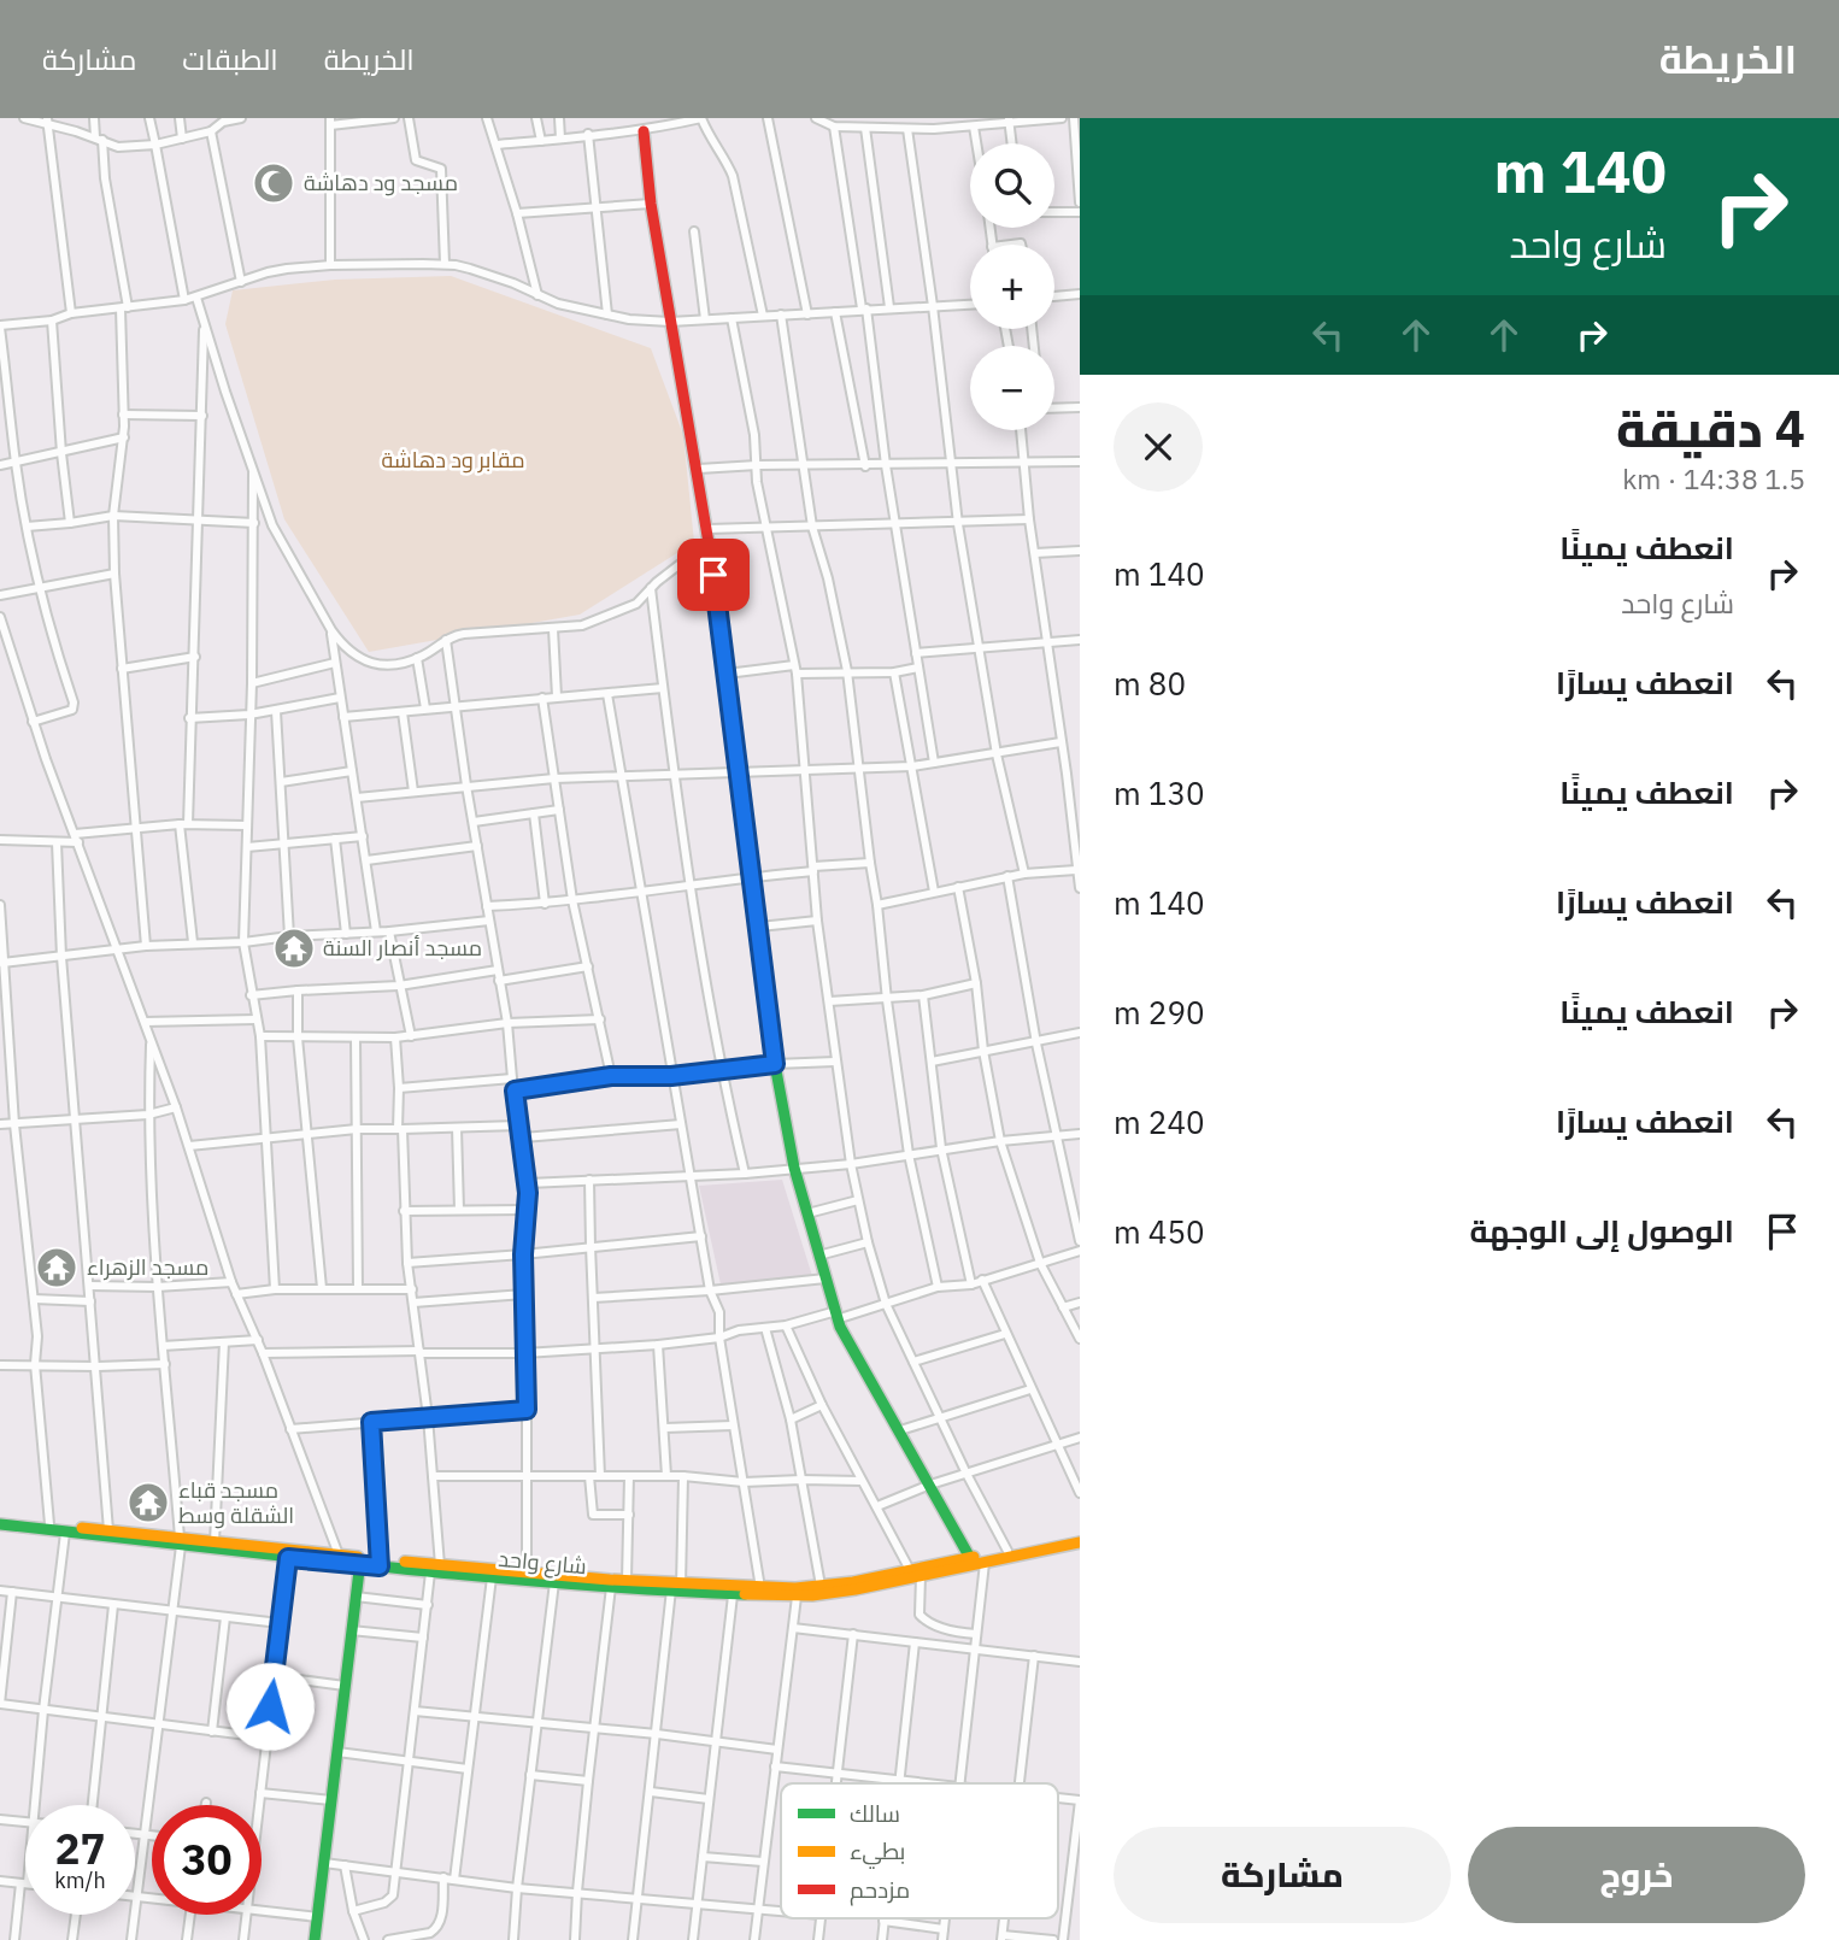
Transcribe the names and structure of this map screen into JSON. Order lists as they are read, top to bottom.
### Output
{
  "streets": {
    "street": ["شارع واحد"]
  },
  "parks": ["مقابر ود دهاشة"],
  "places": {
    "mosque": ["مسجد ود دهاشة"],
    "temple": ["مسجد أنصار السنة", "مسجد الزهراء", "مسجد قباء الشقلة وسط"]
  },
  "legend": ["سالك", "بطيء", "مزدحم"],
  "page": {
    "header": "الخريطة",
    "nav": ["الخريطة", "الطبقات", "مشاركة"],
    "turn": ["140 m", "شارع واحد"],
    "map_buttons": ["+", "−"],
    "heading": ["4 دقيقة", "1.5 km · 14:38"],
    "list": [
      {
        "name": "انعطف يمينًا",
        "note": "شارع واحد",
        "value": "140 m"
      },
      {
        "name": "انعطف يسارًا",
        "value": "80 m"
      },
      {
        "name": "انعطف يمينًا",
        "value": "130 m"
      },
      {
        "name": "انعطف يسارًا",
        "value": "140 m"
      },
      {
        "name": "انعطف يمينًا",
        "value": "290 m"
      },
      {
        "name": "انعطف يسارًا",
        "value": "240 m"
      },
      {
        "name": "الوصول إلى الوجهة",
        "value": "450 m"
      }
    ],
    "speed": "27 km/h",
    "limit": "30",
    "buttons": ["خروج", "مشاركة"]
  }
}
